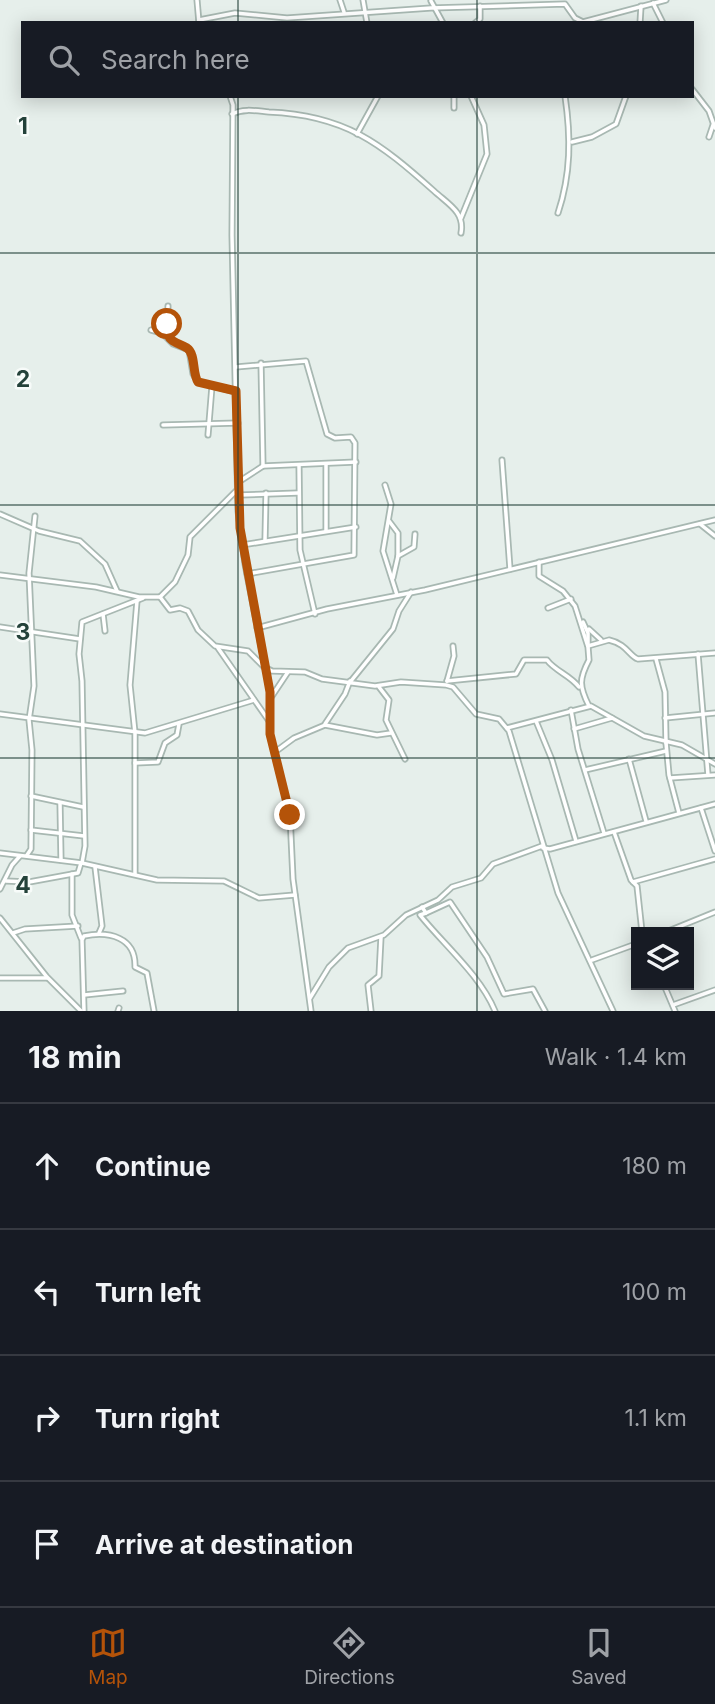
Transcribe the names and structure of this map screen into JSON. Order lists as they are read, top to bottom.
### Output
{
  "page": {
    "search": "Search here",
    "heading": ["18 min", "Walk · 1.4 km"],
    "list": [
      ["Continue", "180 m"],
      ["Turn left", "100 m"],
      ["Turn right", "1.1 km"],
      "Arrive at destination"
    ],
    "nav": ["Map", "Directions", "Saved"]
  },
  "grid": {
    "rows": [
      "1",
      "2",
      "3",
      "4"
    ]
  }
}
